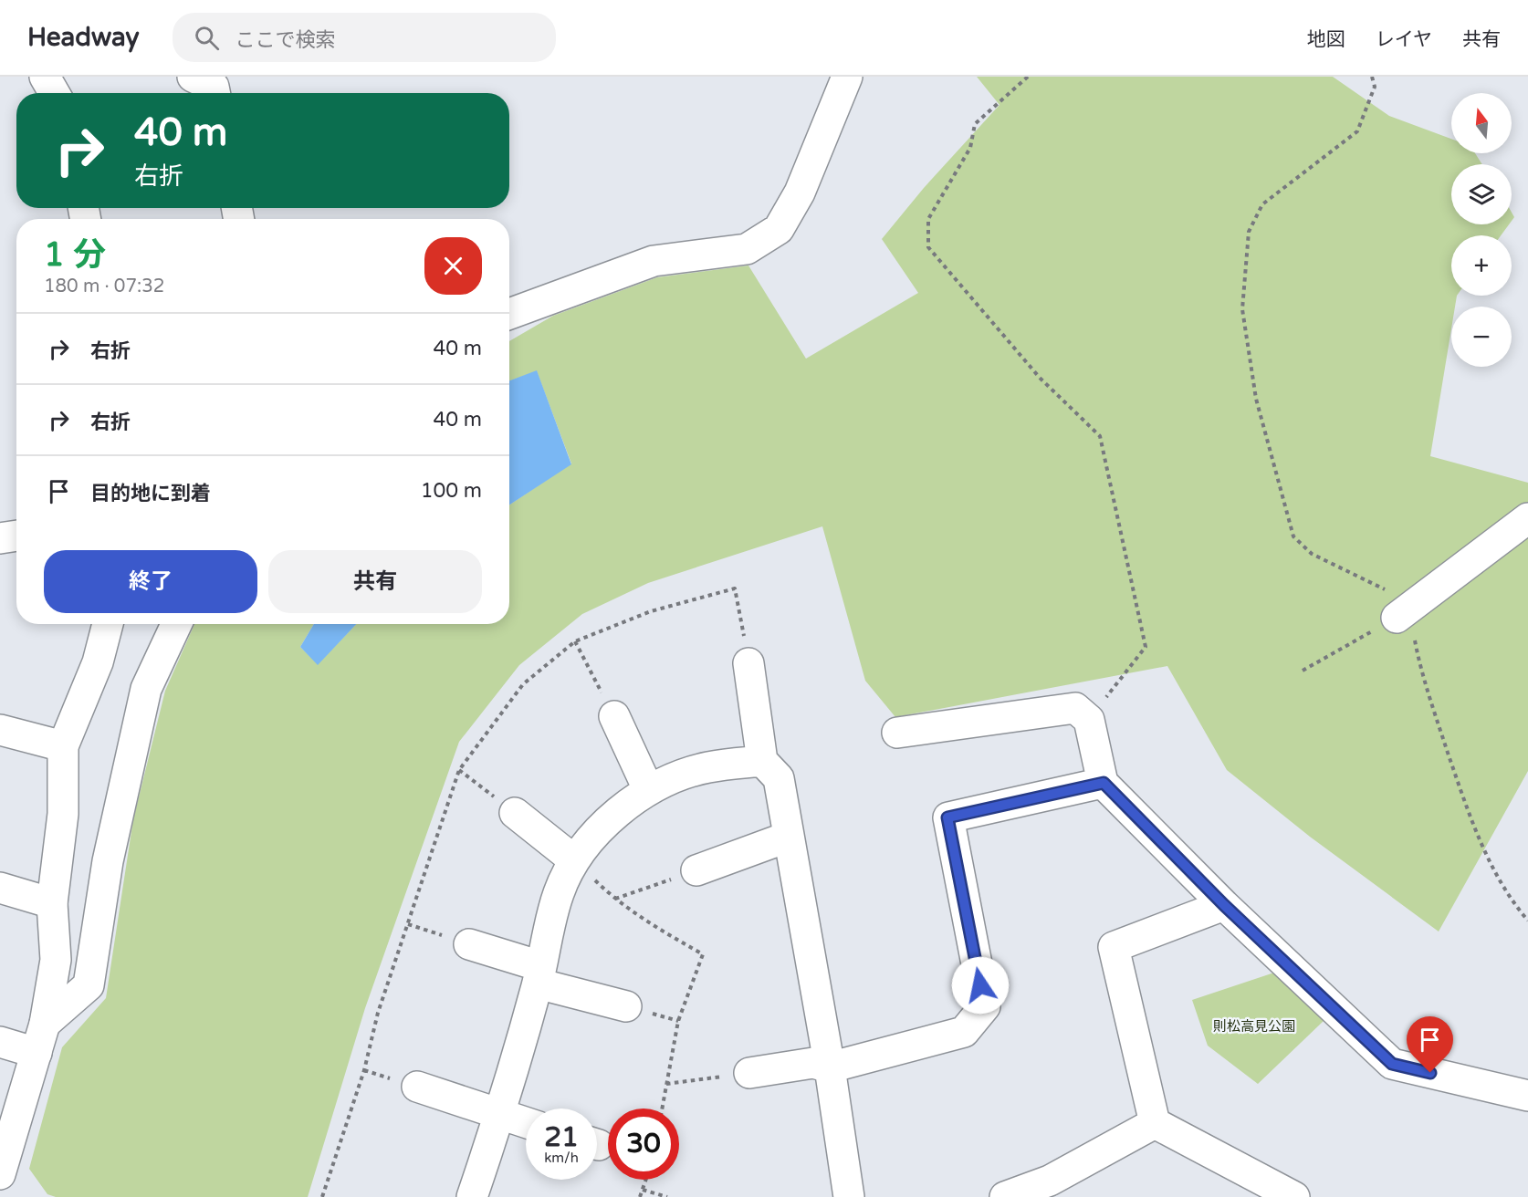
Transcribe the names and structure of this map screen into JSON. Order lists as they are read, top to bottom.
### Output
{
  "parks": ["則松高見公園"],
  "north": "top",
  "page": {
    "header": "Headway",
    "search": "ここで検索",
    "nav": ["地図", "レイヤ", "共有"],
    "map_buttons": ["+", "−"],
    "turn": ["40 m", "右折"],
    "heading": ["1 分", "180 m · 07:32"],
    "list": [
      {
        "name": "右折",
        "value": "40 m"
      },
      {
        "name": "右折",
        "value": "40 m"
      },
      {
        "name": "目的地に到着",
        "value": "100 m"
      }
    ],
    "buttons": ["終了", "共有"],
    "speed": "21 km/h",
    "limit": "30"
  }
}
